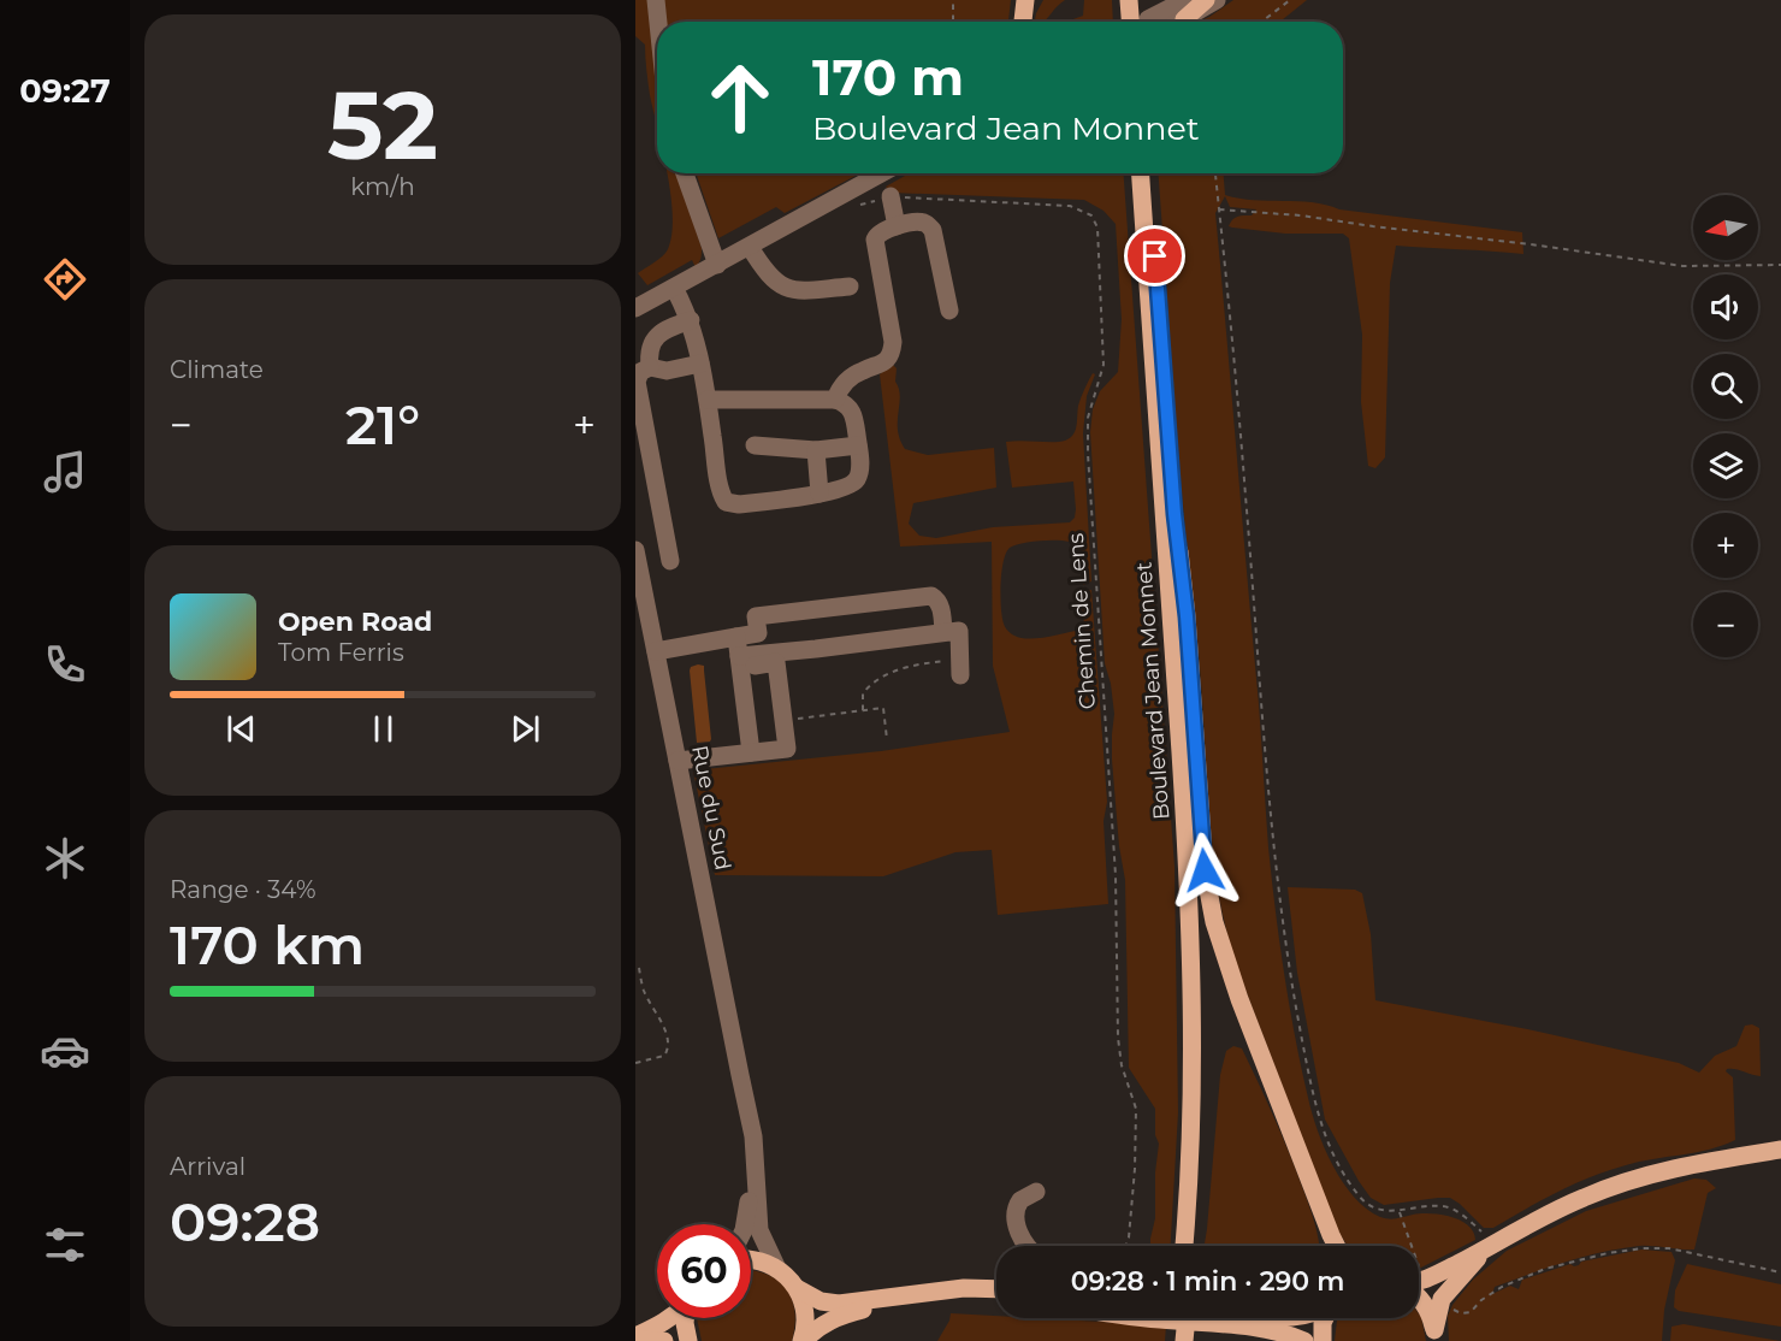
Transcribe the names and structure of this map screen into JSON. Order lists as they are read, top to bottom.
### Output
{
  "streets": {
    "main road": ["Boulevard Jean Monnet"],
    "street": ["Rue du Sud"],
    "path": ["Chemin de Lens"]
  },
  "north": "left",
  "page": {
    "tabs": "09:27",
    "tile": [
      ["52", "km/h"],
      "Climate",
      ["Range · 34%", "170 km"],
      ["Arrival", "09:28"]
    ],
    "turn": ["170 m", "Boulevard Jean Monnet"],
    "map_buttons": ["+", "−"],
    "heat": ["−", "21°", "+"],
    "song": ["Open Road", "Tom Ferris"],
    "limit": "60",
    "trip": "09:28 · 1 min · 290 m"
  }
}
